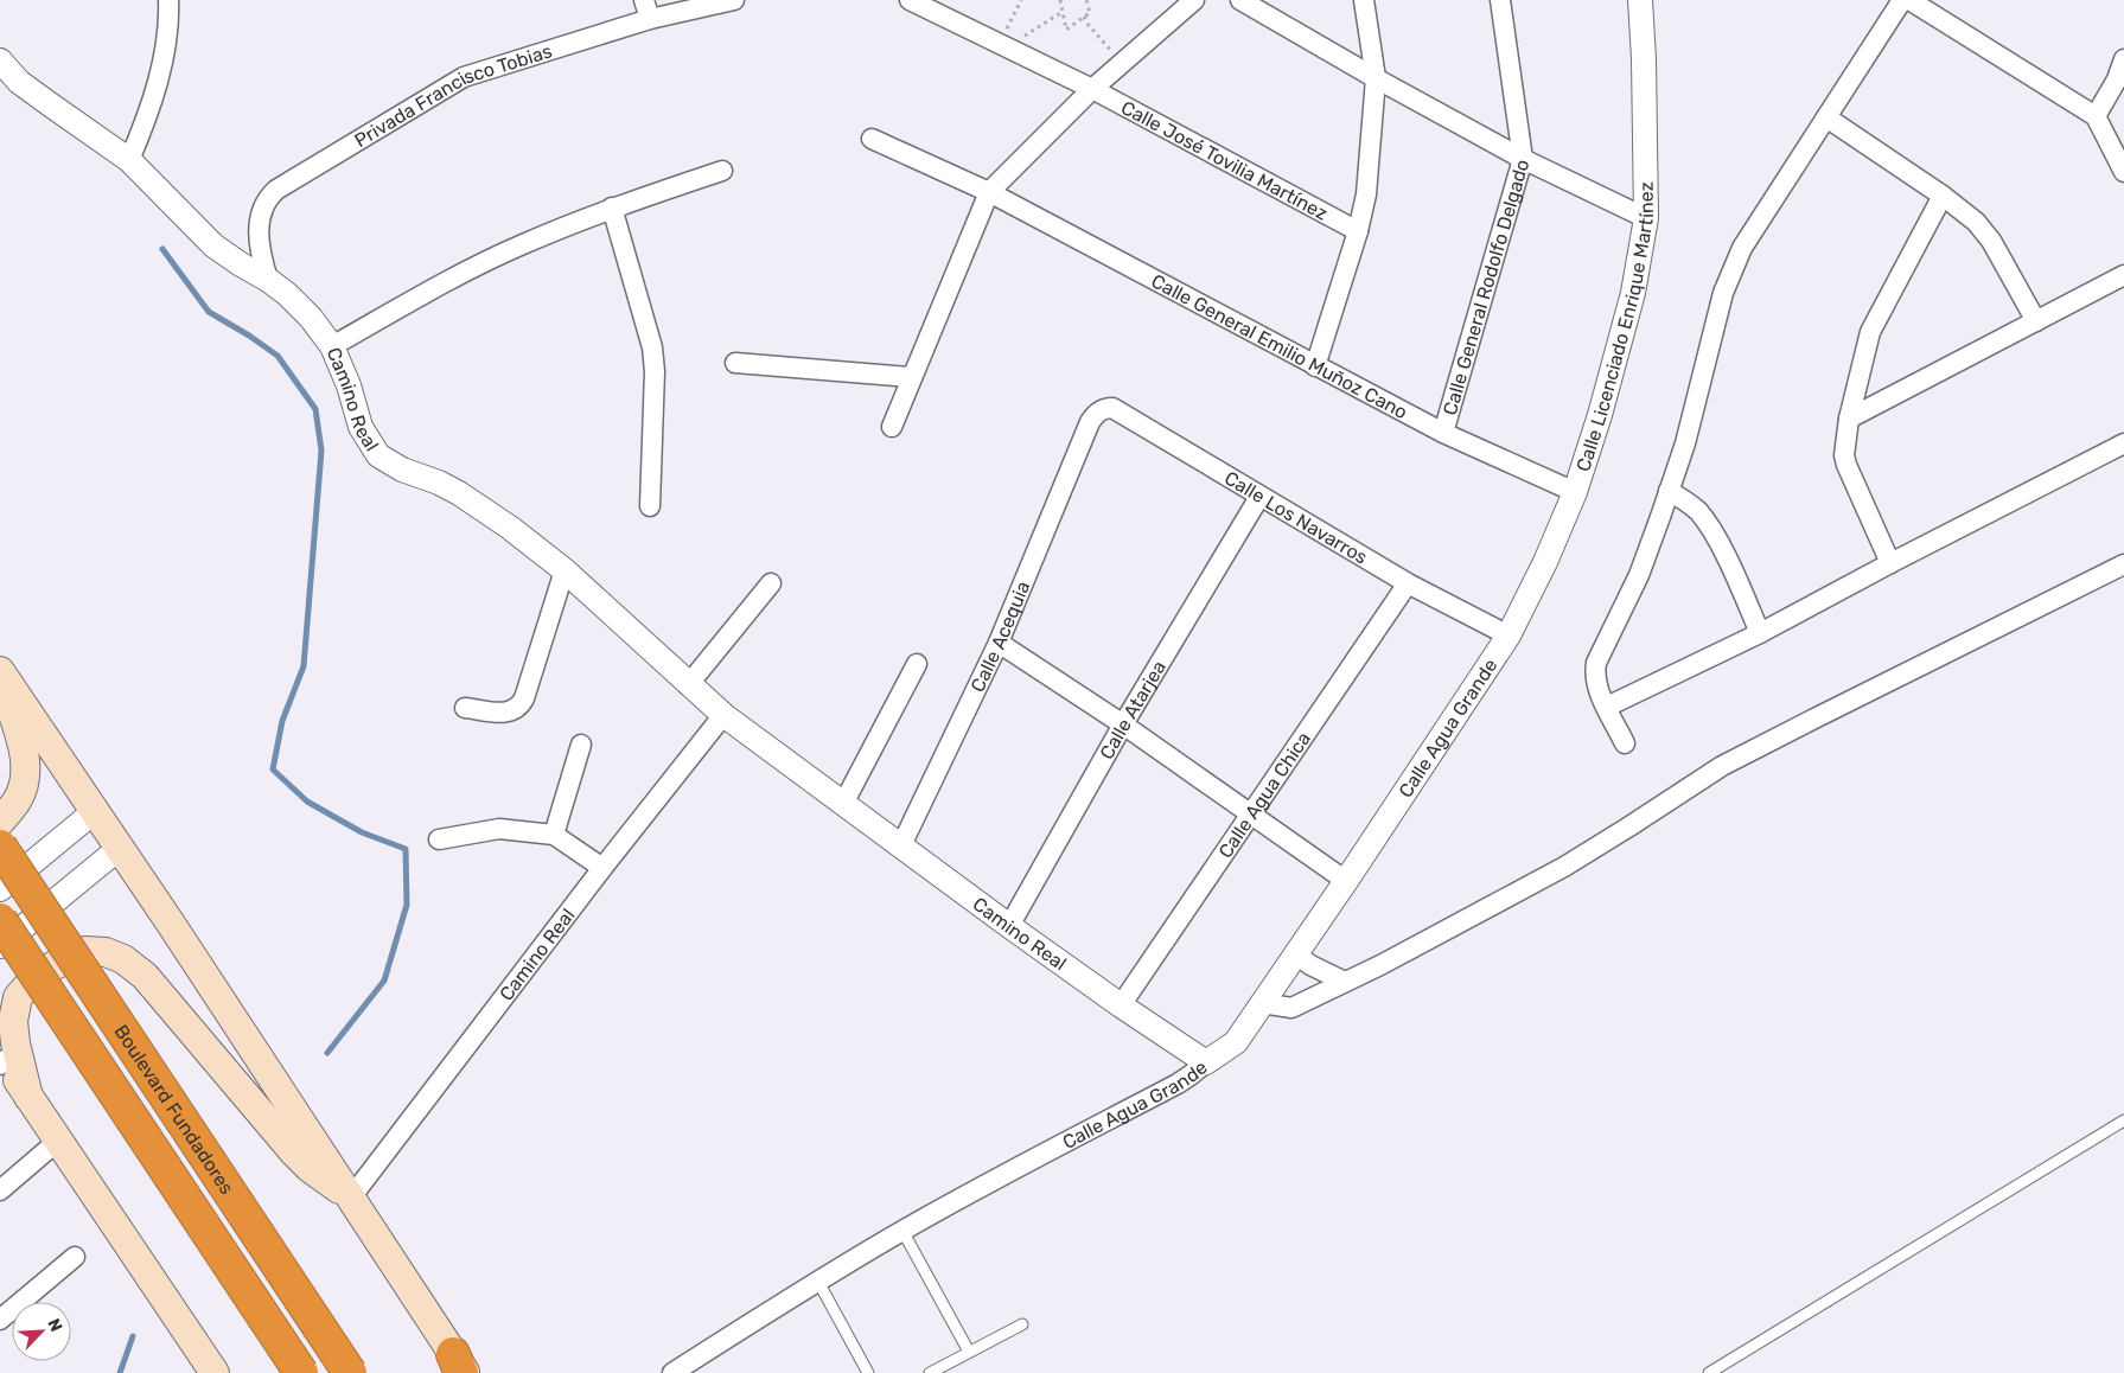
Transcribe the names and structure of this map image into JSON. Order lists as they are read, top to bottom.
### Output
{
  "streets": {
    "highway": ["Boulevard Fundadores"],
    "street": [
      "Privada Francisco Tobias",
      "Calle José Tovilia Martínez",
      "Calle General Rodolfo Delgado",
      "Calle Licenciado Enrique Martínez",
      "Calle General Emilio Muñoz Cano",
      "Camino Real",
      "Calle Los Navarros",
      "Calle Acequia",
      "Calle Atarjea",
      "Calle Agua Grande",
      "Calle Agua Chica"
    ]
  },
  "crossings": [
    ["Privada Francisco Tobias", "Camino Real"],
    ["Calle General Rodolfo Delgado", "Calle General Emilio Muñoz Cano"],
    ["Calle Licenciado Enrique Martínez", "Calle General Emilio Muñoz Cano"],
    ["Calle Licenciado Enrique Martínez", "Calle Los Navarros"],
    ["Calle Licenciado Enrique Martínez", "Calle Agua Grande"],
    ["Camino Real", "Calle Acequia"],
    ["Camino Real", "Calle Atarjea"],
    ["Camino Real", "Calle Agua Grande"],
    ["Camino Real", "Calle Agua Chica"],
    ["Calle Los Navarros", "Calle Acequia"],
    ["Calle Los Navarros", "Calle Atarjea"],
    ["Calle Los Navarros", "Calle Agua Grande"],
    ["Calle Los Navarros", "Calle Agua Chica"]
  ],
  "north": "top right"
}
